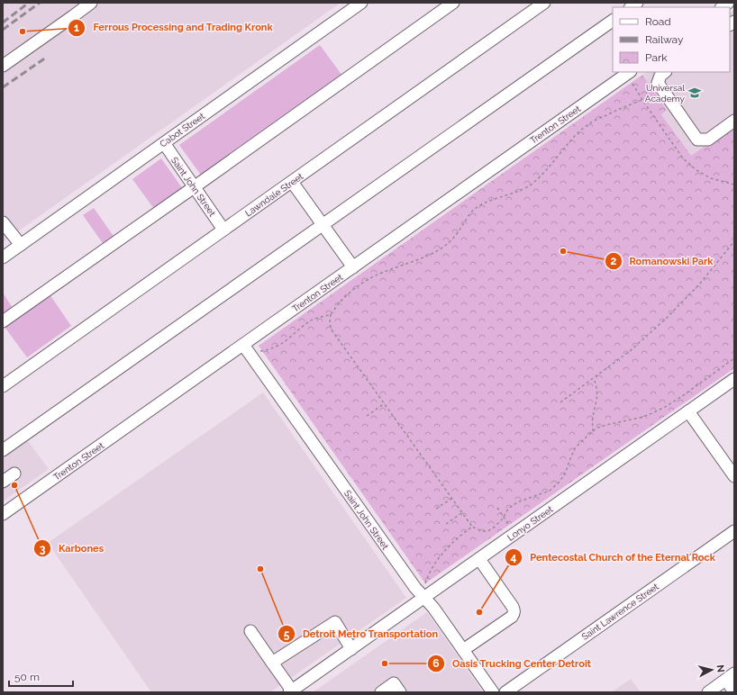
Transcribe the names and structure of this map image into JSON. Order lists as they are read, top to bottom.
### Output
{
  "streets": {
    "street": [
      "Trenton Street",
      "Cabot Street",
      "Saint John Street",
      "Lawndale Street",
      "Lonyo Street",
      "Saint Lawrence Street"
    ]
  },
  "crossings": [
    ["Trenton Street", "Saint John Street"],
    ["Cabot Street", "Saint John Street"],
    ["Saint John Street", "Lawndale Street"],
    ["Saint John Street", "Lonyo Street"]
  ],
  "places": {
    "other": [
      "Ferrous Processing and Trading Kronk",
      "Romanowski Park",
      "Karbones",
      "Detroit Metro Transportation",
      "Pentecostal Church of the Eternal Rock",
      "Oasis Trucking Center Detroit"
    ],
    "school or university": ["Universal Academy"]
  },
  "legend": ["Road", "Railway", "Park"],
  "scale_bar": "50 m",
  "north": "right"
}
